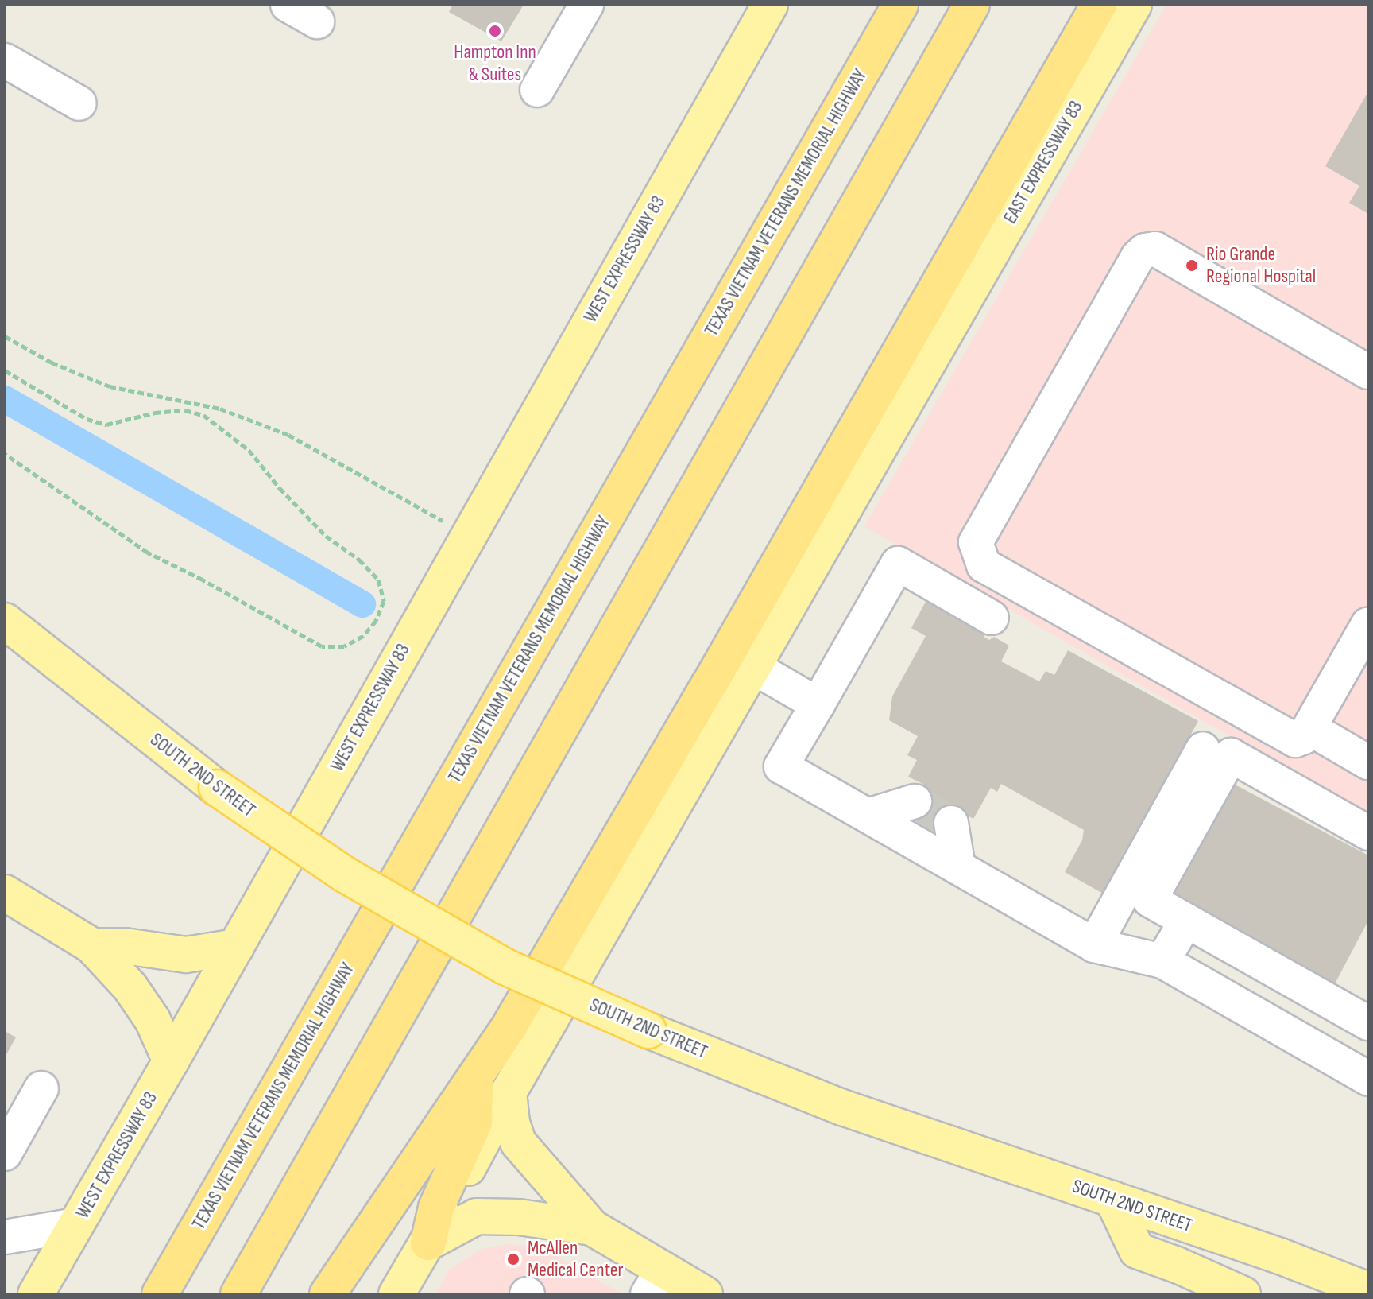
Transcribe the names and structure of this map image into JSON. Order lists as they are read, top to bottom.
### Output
{
  "streets": {
    "highway": ["TEXAS VIETNAM VETERANS MEMORIAL HIGHWAY"],
    "main road": ["EAST EXPRESSWAY 83", "WEST EXPRESSWAY 83", "SOUTH 2ND STREET"]
  },
  "places": ["Hampton Inn & Suites", "Rio Grande Regional Hospital", "McAllen Medical Center"]
}
